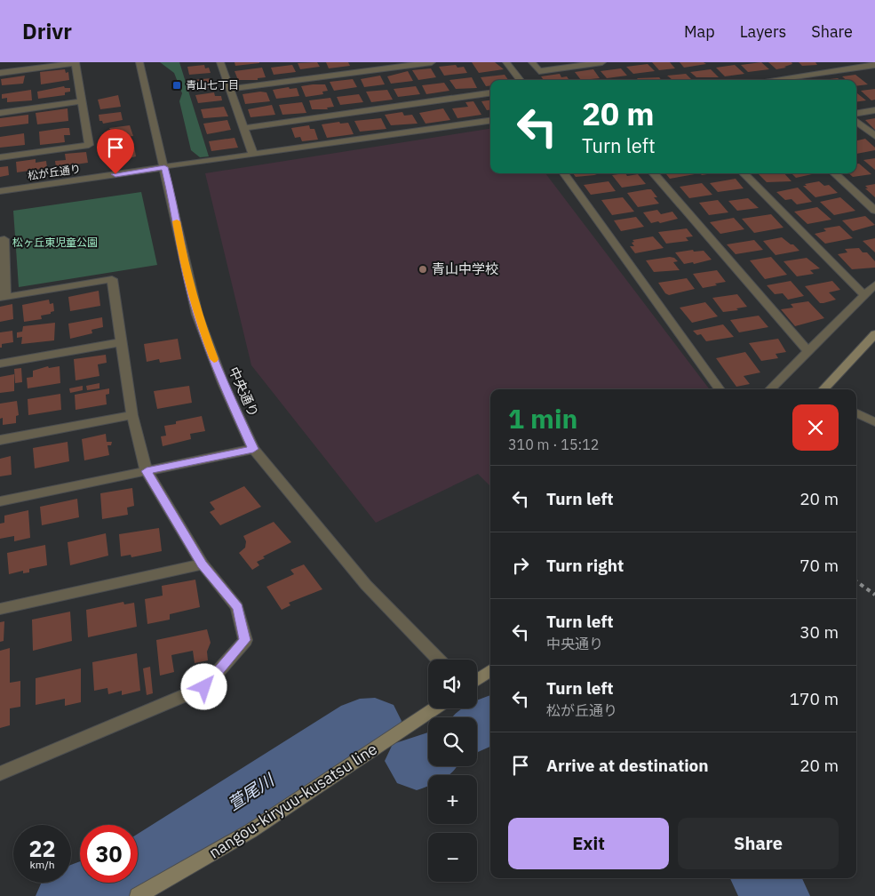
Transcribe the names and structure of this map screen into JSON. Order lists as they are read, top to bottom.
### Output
{
  "streets": {
    "main road": ["nangou-kiryuu-kusatsu line"],
    "street": ["松が丘通り", "中央通り"]
  },
  "crossings": [
    ["松が丘通り", "中央通り"]
  ],
  "water": ["萱尾川"],
  "parks": ["松ヶ丘東児童公園"],
  "places": {
    "transit": ["青山七丁目"],
    "other": ["青山中学校"]
  },
  "page": {
    "header": "Drivr",
    "nav": ["Map", "Layers", "Share"],
    "turn": ["20 m", "Turn left"],
    "heading": ["1 min", "310 m · 15:12"],
    "list": [
      {
        "name": "Turn left",
        "value": "20 m"
      },
      {
        "name": "Turn right",
        "value": "70 m"
      },
      {
        "name": "Turn left",
        "note": "中央通り",
        "value": "30 m"
      },
      {
        "name": "Turn left",
        "note": "松が丘通り",
        "value": "170 m"
      },
      {
        "name": "Arrive at destination",
        "value": "20 m"
      }
    ],
    "map_buttons": ["+", "−"],
    "buttons": ["Exit", "Share"],
    "speed": "22 km/h",
    "limit": "30"
  }
}
